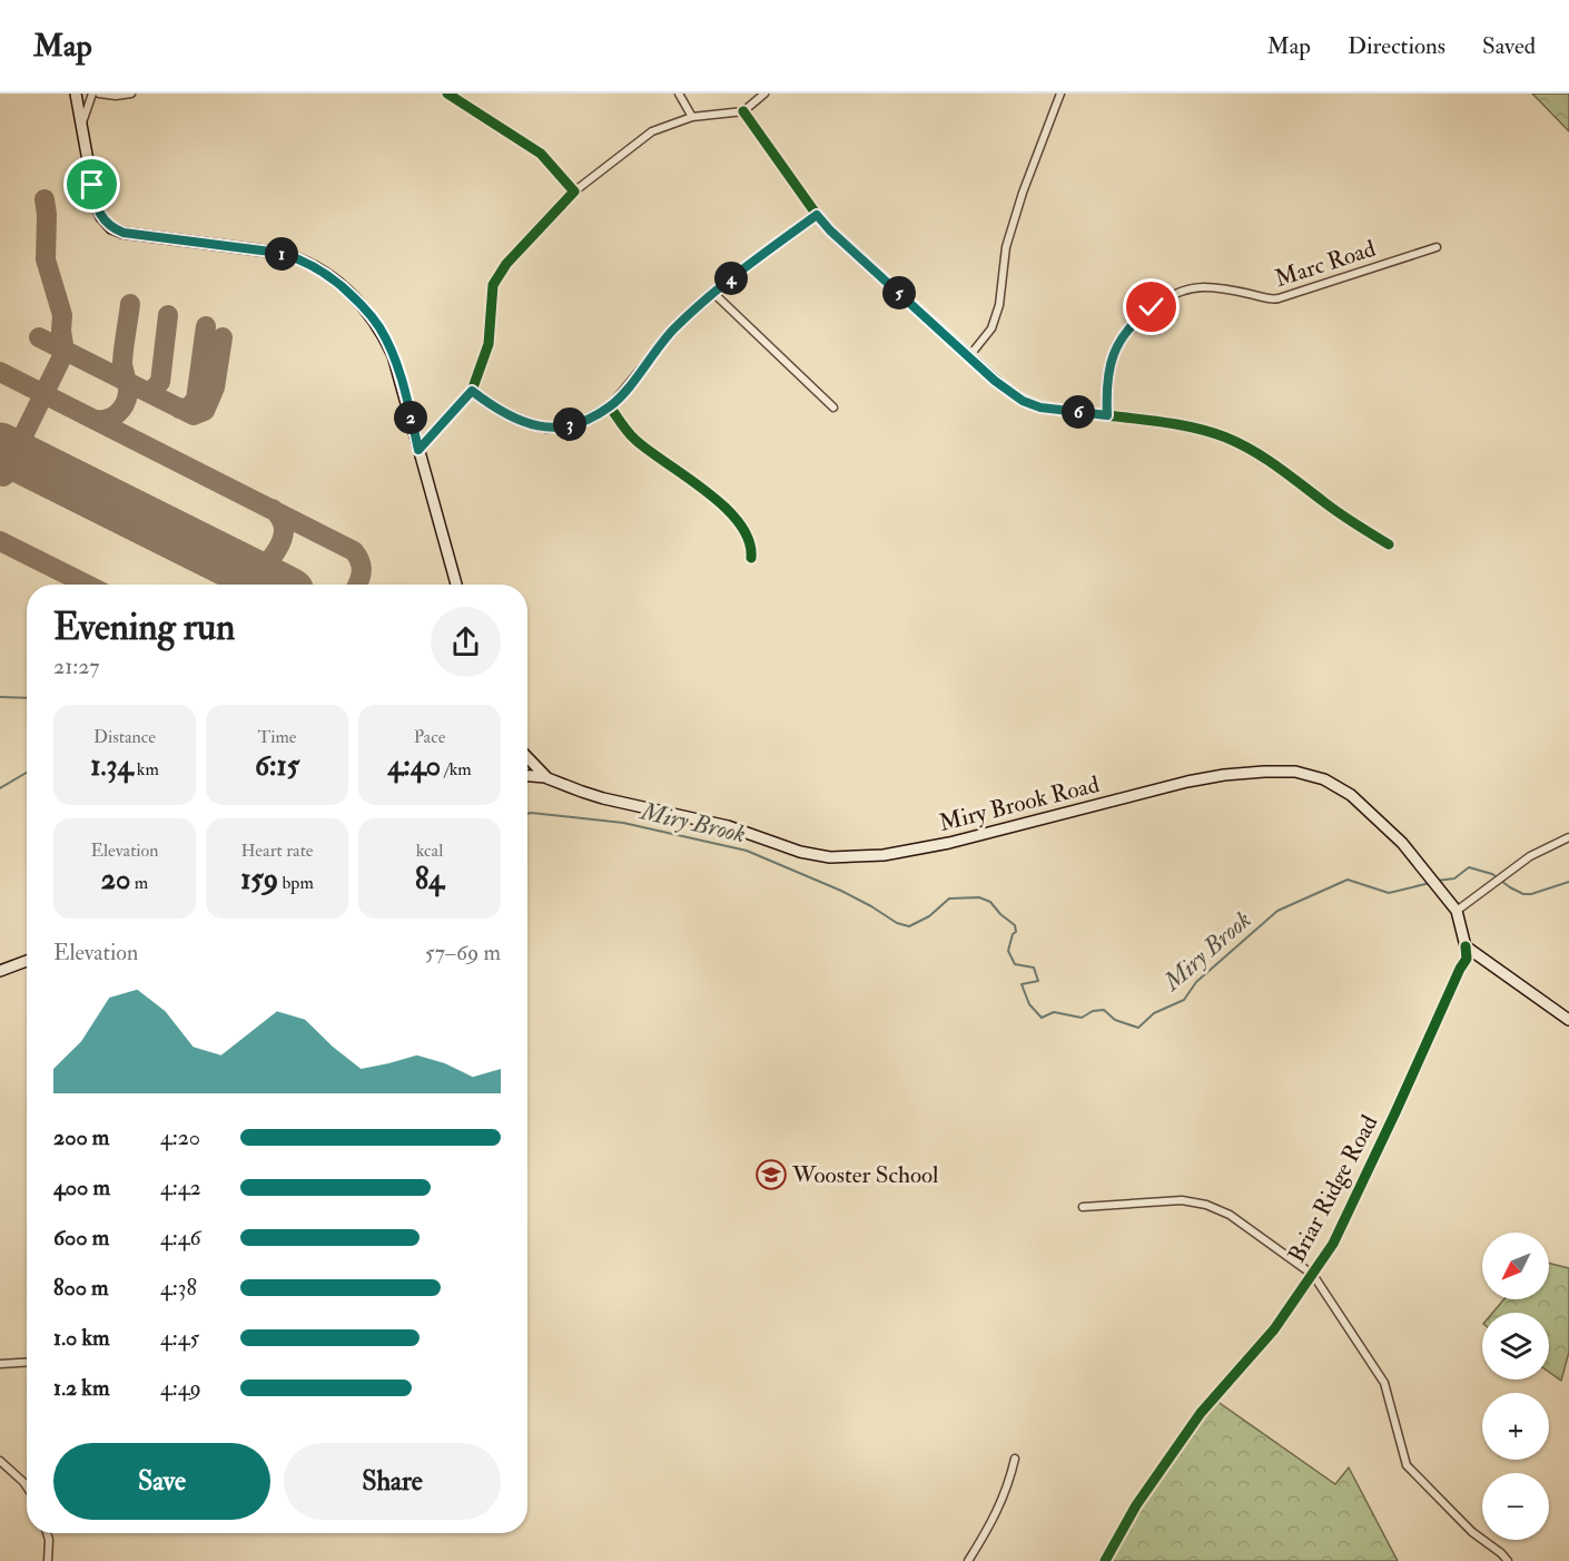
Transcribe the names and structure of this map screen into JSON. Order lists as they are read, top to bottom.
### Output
{
  "streets": {
    "main road": ["Miry Brook Road"],
    "street": ["Marc Road", "Briar Ridge Road"]
  },
  "crossings": [
    ["Miry Brook Road", "Briar Ridge Road"]
  ],
  "water": ["Miry Brook"],
  "places": {
    "school or university": ["Wooster School"]
  },
  "north": "bottom left",
  "page": {
    "header": "Map",
    "nav": ["Map", "Directions", "Saved"],
    "pins": [
      "1",
      "4",
      "5",
      "6",
      "2",
      "3"
    ],
    "heading": ["Evening run", "21:27"],
    "stats": [
      ["Distance", "1.34 km"],
      ["Time", "6:15"],
      ["Pace", "4:40 /km"],
      ["Elevation", "20 m"],
      ["Heart rate", "159 bpm"],
      ["kcal", "84"]
    ],
    "chart": ["Elevation", "57–69 m"],
    "list": [
      {
        "name": "200 m",
        "note": "4:20"
      },
      {
        "name": "400 m",
        "note": "4:42"
      },
      {
        "name": "600 m",
        "note": "4:46"
      },
      {
        "name": "800 m",
        "note": "4:38"
      },
      {
        "name": "1.0 km",
        "note": "4:45"
      },
      {
        "name": "1.2 km",
        "note": "4:49"
      }
    ],
    "map_buttons": ["+", "−"],
    "buttons": ["Save", "Share"]
  }
}
